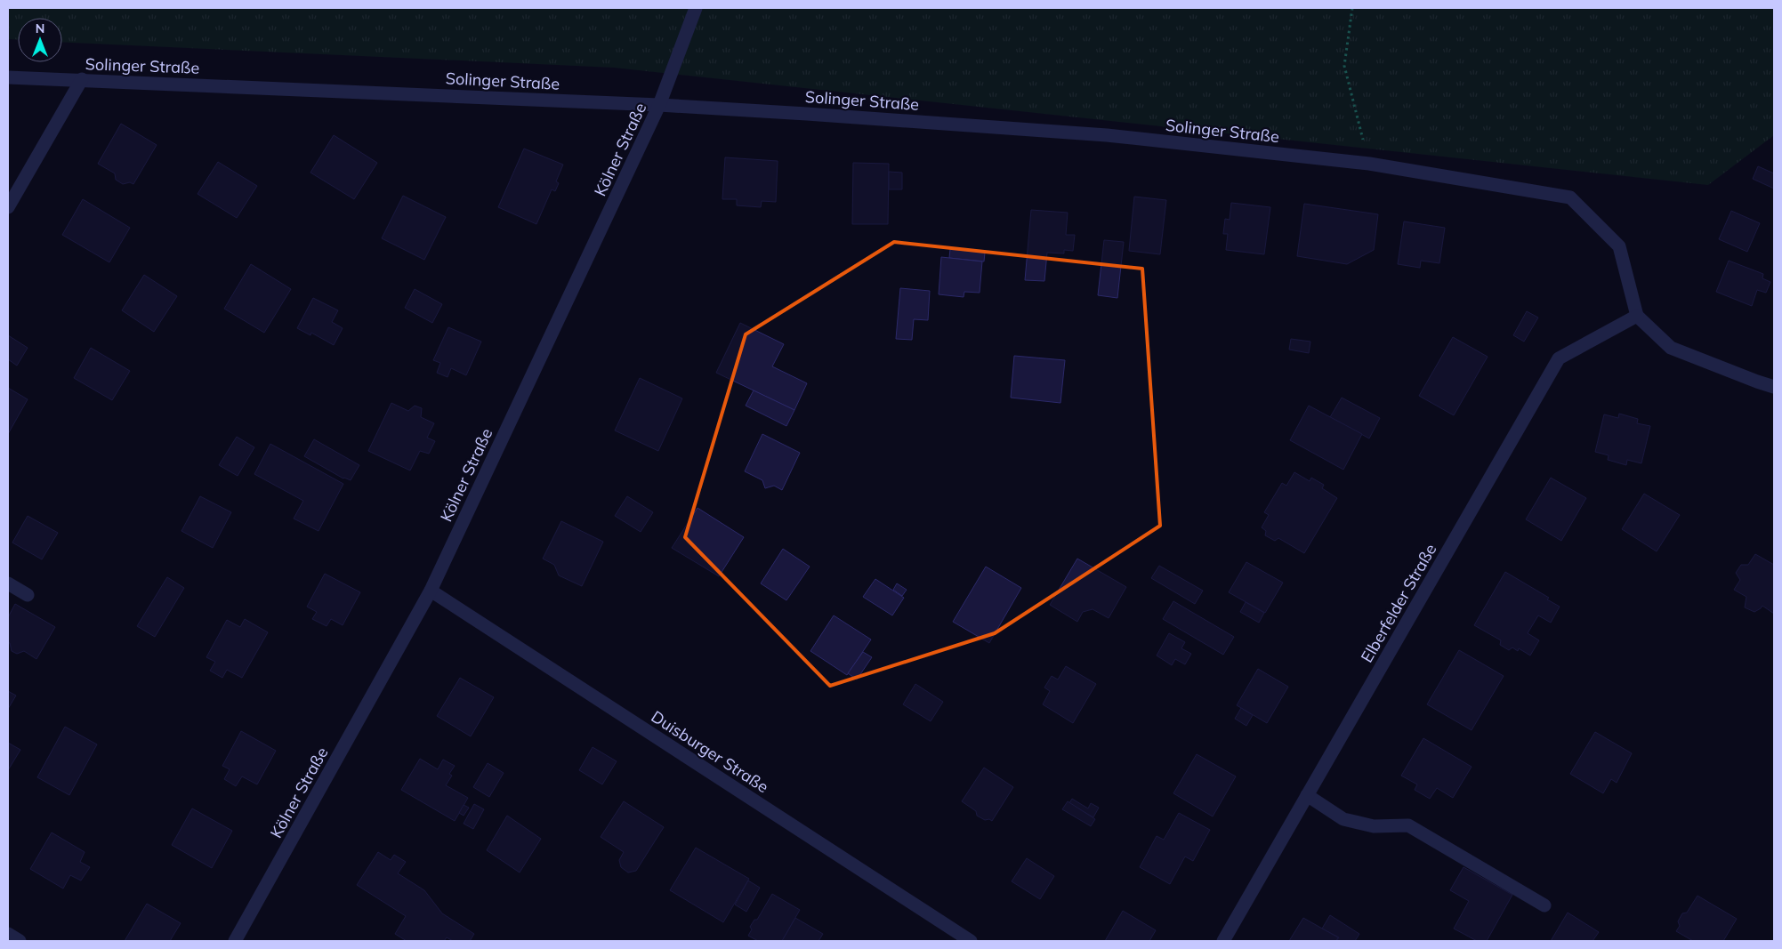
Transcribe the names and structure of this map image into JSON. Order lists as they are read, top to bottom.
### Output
{
  "streets": {
    "street": [
      "Solinger Straße",
      "Kölner Straße",
      "Elberfelder Straße",
      "Duisburger Straße"
    ]
  },
  "crossings": [
    ["Solinger Straße", "Kölner Straße"],
    ["Solinger Straße", "Elberfelder Straße"],
    ["Kölner Straße", "Duisburger Straße"]
  ],
  "north": "top"
}
